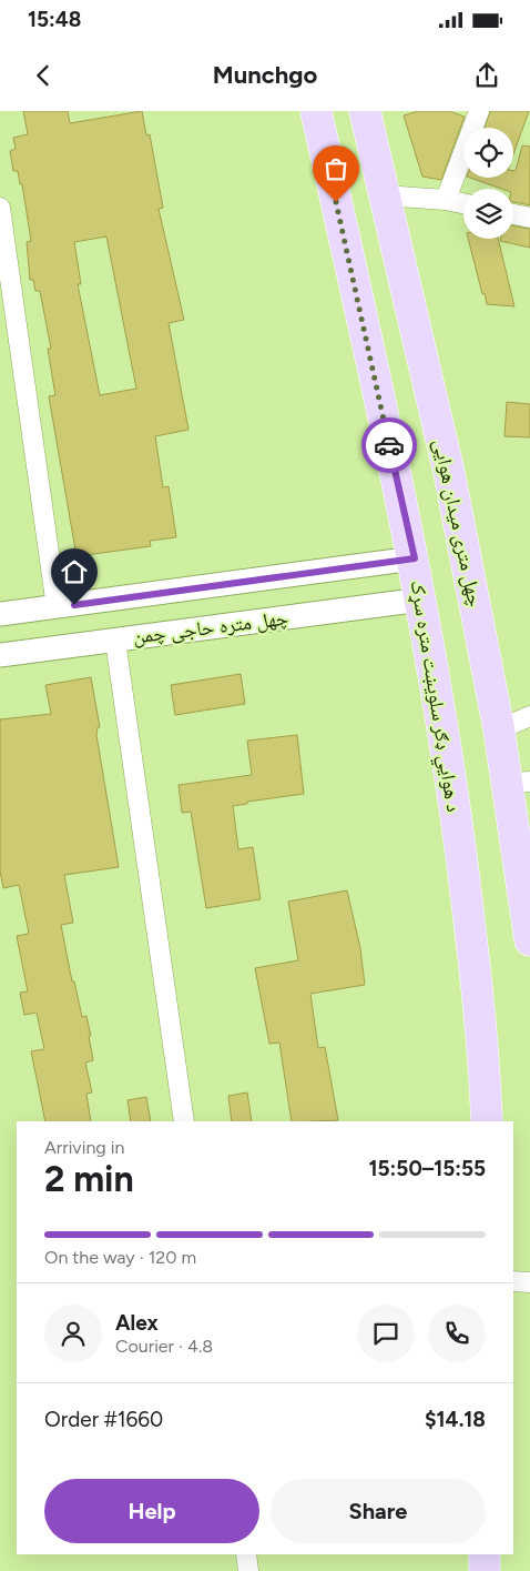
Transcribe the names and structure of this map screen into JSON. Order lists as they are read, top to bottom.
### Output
{
  "streets": {
    "main road": ["چهل متری میدان هوایی", "د هوايي ډګر سلویښت متره سړک"],
    "street": ["چهل متره حاجی چمن"]
  },
  "crossings": [
    ["چهل متره حاجی چمن", "د هوايي ډګر سلویښت متره سړک"]
  ],
  "page": {
    "status": "15:48",
    "header": "Munchgo",
    "heading": ["2 min", "Arriving in", "15:50–15:55"],
    "panel": [
      "Alex",
      "Courier · 4.8",
      "Order #1660",
      "$14.18"
    ],
    "bar": "On the way · 120 m",
    "buttons": ["Help", "Share"]
  }
}
